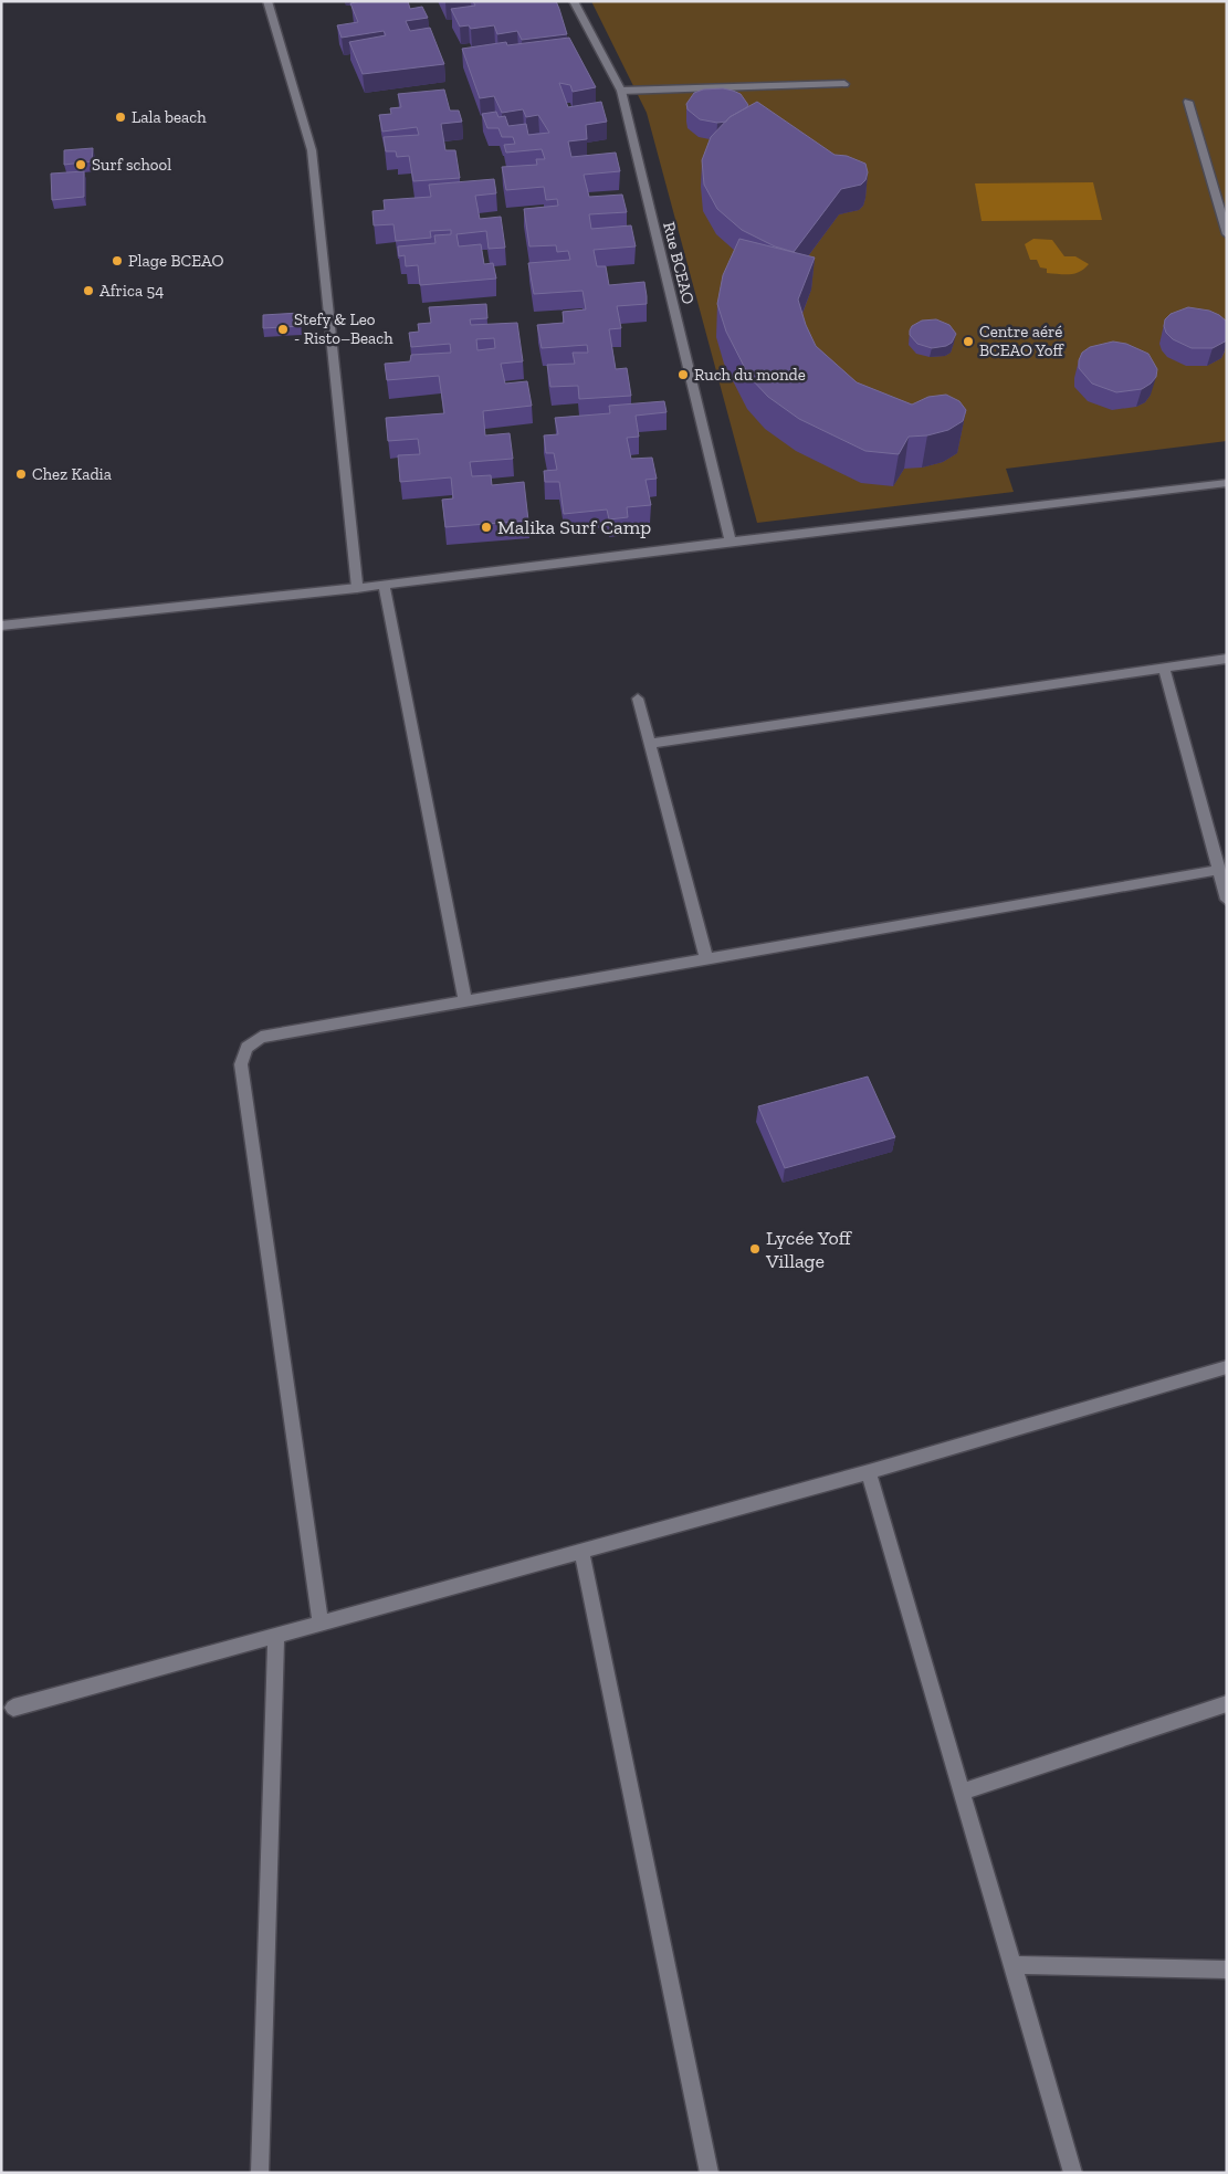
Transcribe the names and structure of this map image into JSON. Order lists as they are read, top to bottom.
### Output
{
  "streets": {
    "street": ["Rue BCEAO"]
  },
  "places": [
    "Lala beach",
    "Surf school",
    "Plage BCEAO",
    "Africa 54",
    "Stefy & Leo - Risto–Beach",
    "Centre aéré BCEAO Yoff",
    "Ruch du monde",
    "Chez Kadia",
    "Malika Surf Camp",
    "Lycée Yoff Village"
  ]
}
